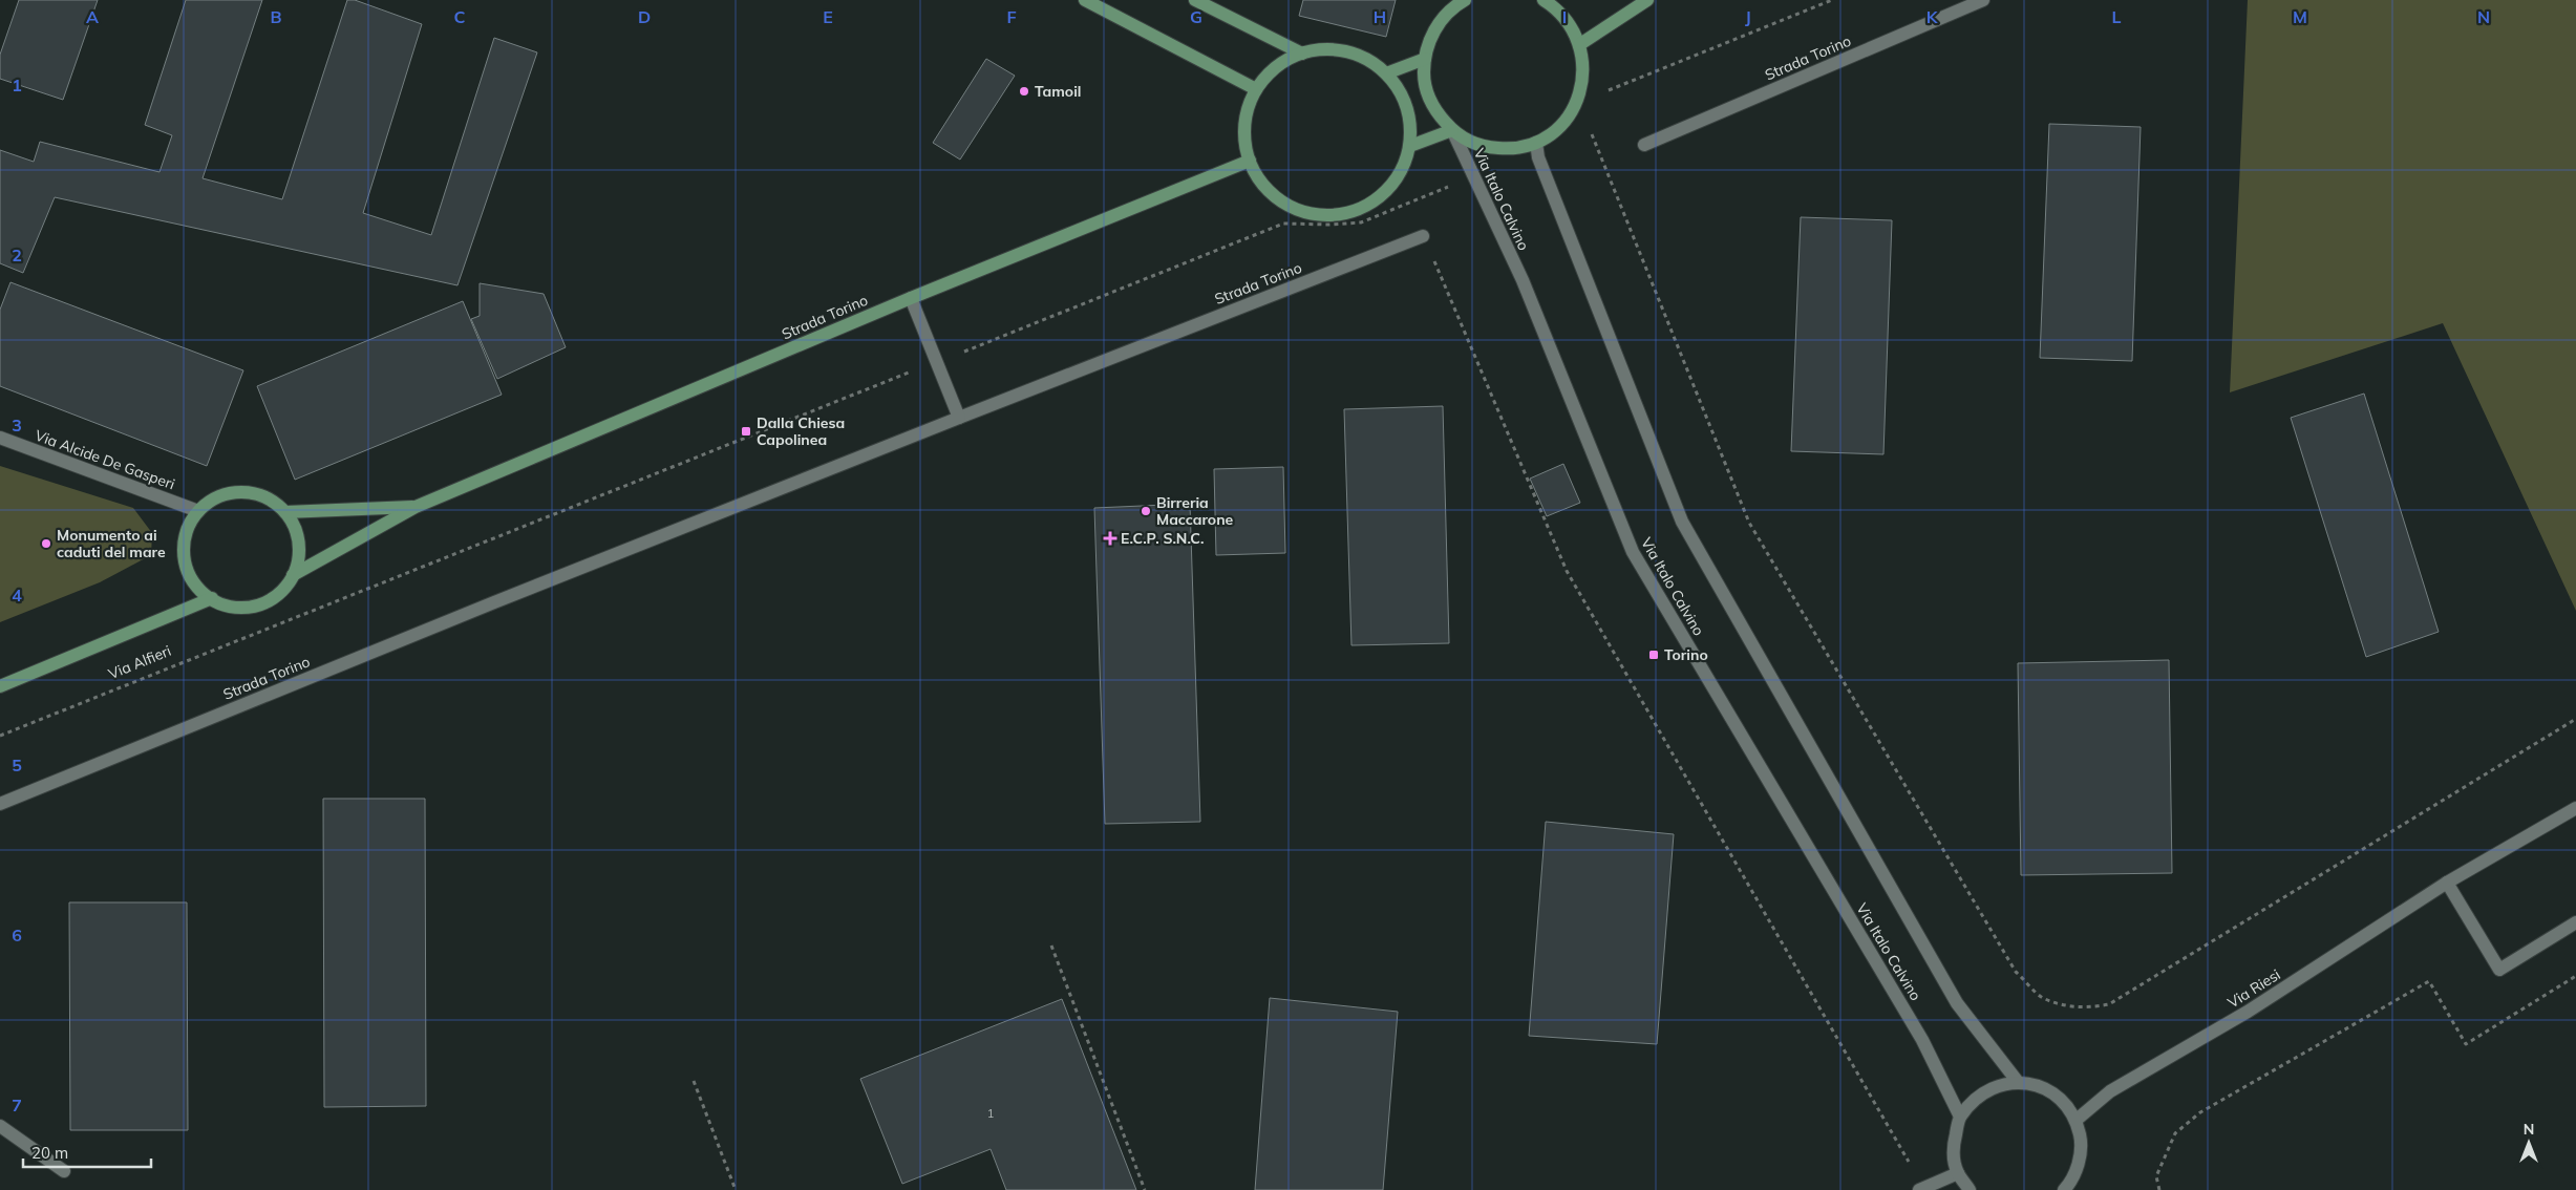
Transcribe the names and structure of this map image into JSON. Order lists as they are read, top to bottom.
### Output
{
  "streets": {
    "street": [
      "Strada Torino",
      "Via Italo Calvino",
      "Via Alcide De Gasperi",
      "Via Riesi"
    ],
    "path": ["Via Alfieri"]
  },
  "crossings": [
    ["Strada Torino", "Via Alcide De Gasperi"],
    ["Via Italo Calvino", "Via Alfieri"]
  ],
  "places": {
    "other": ["Tamoil", "Birreria Maccarone", "Monumento ai caduti del mare"],
    "transit": ["Dalla Chiesa Capolinea", "Torino"],
    "health": ["E.C.P. S.N.C."]
  },
  "house_numbers": ["1"],
  "scale_bar": "20 m",
  "north": "top",
  "grid": {
    "columns": [
      "A",
      "B",
      "C",
      "D",
      "E",
      "F",
      "G",
      "H",
      "I",
      "J",
      "K",
      "L",
      "M",
      "N"
    ],
    "rows": [
      "1",
      "2",
      "3",
      "4",
      "5",
      "6",
      "7"
    ]
  }
}
